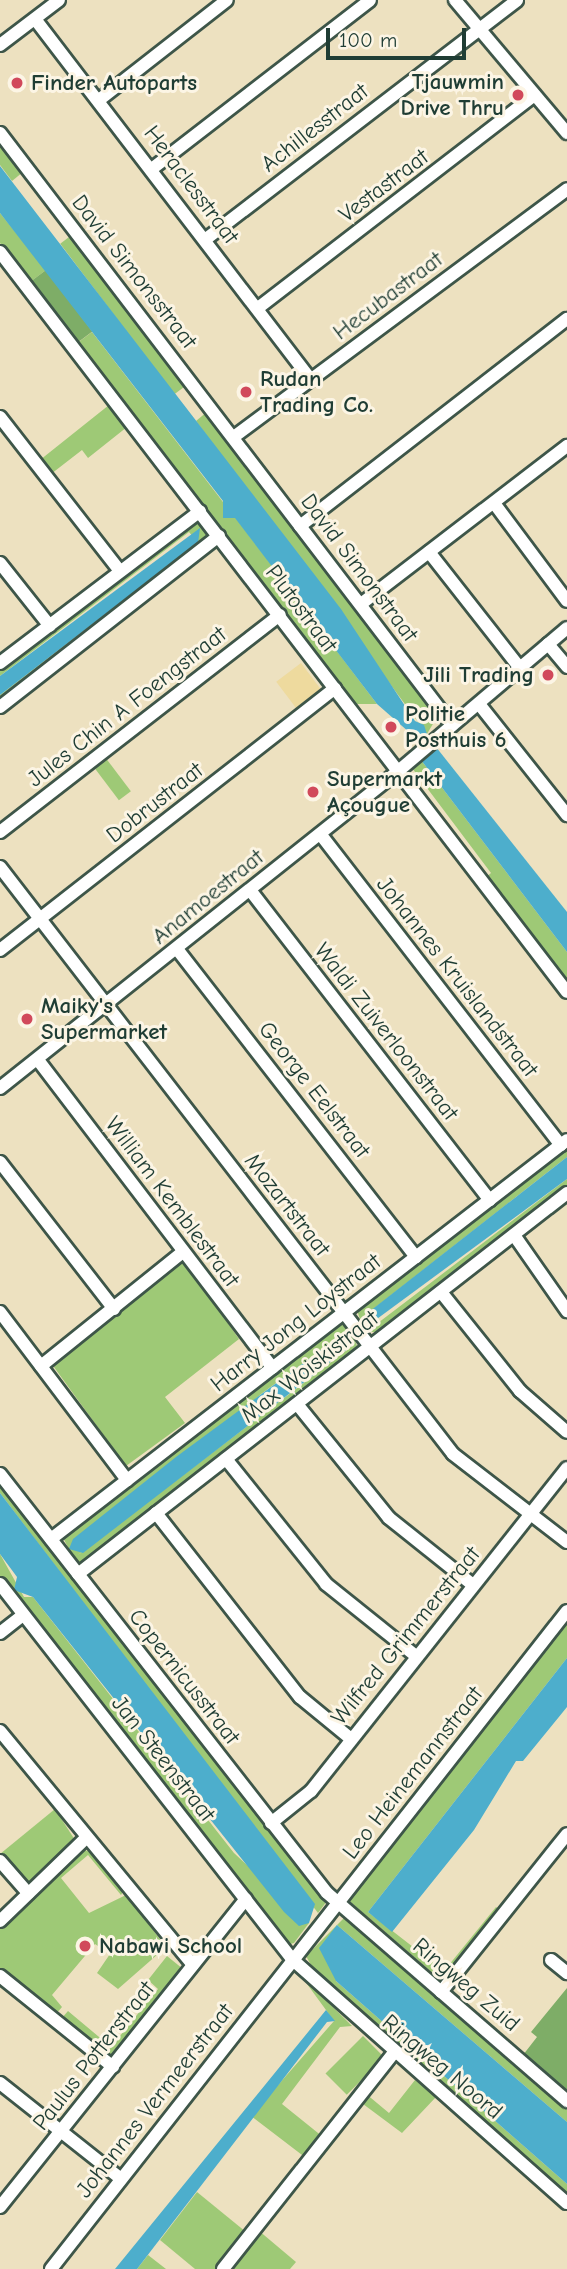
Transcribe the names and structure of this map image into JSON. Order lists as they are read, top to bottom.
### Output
{
  "streets": {
    "street": [
      "Achillesstraat",
      "Heraclesstraat",
      "Vestastraat",
      "David Simonsstraat",
      "Hecubastraat",
      "David Simonstraat",
      "Plutostraat",
      "Jules Chin A Foengstraat",
      "Dobrustraat",
      "Anamoestraat",
      "Johannes Kruislandstraat",
      "Waldi Zuiverloonstraat",
      "George Eelstraat",
      "William Kemblestraat",
      "Mozartstraat",
      "Harry Jong Loystraat",
      "Max Woiskistraat",
      "Wilfred Grimmerstraat",
      "Copernicusstraat",
      "Jan Steenstraat",
      "Leo Heinemannstraat",
      "Ringweg Zuid",
      "Paulus Potterstraat",
      "Ringweg Noord",
      "Johannes Vermeerstraat"
    ]
  },
  "crossings": [
    ["Achillesstraat", "Heraclesstraat"],
    ["Heraclesstraat", "Vestastraat"],
    ["Heraclesstraat", "Hecubastraat"],
    ["David Simonsstraat", "Hecubastraat"],
    ["David Simonsstraat", "David Simonstraat"],
    ["Hecubastraat", "David Simonstraat"],
    ["David Simonstraat", "Anamoestraat"],
    ["Plutostraat", "Jules Chin A Foengstraat"],
    ["Plutostraat", "Dobrustraat"],
    ["Plutostraat", "Anamoestraat"],
    ["Dobrustraat", "Mozartstraat"],
    ["Anamoestraat", "Johannes Kruislandstraat"],
    ["Anamoestraat", "Waldi Zuiverloonstraat"],
    ["Anamoestraat", "George Eelstraat"],
    ["Anamoestraat", "William Kemblestraat"],
    ["Anamoestraat", "Mozartstraat"],
    ["Johannes Kruislandstraat", "Harry Jong Loystraat"],
    ["Waldi Zuiverloonstraat", "Harry Jong Loystraat"],
    ["George Eelstraat", "Harry Jong Loystraat"],
    ["William Kemblestraat", "Harry Jong Loystraat"],
    ["Mozartstraat", "Harry Jong Loystraat"],
    ["Mozartstraat", "Max Woiskistraat"],
    ["Mozartstraat", "Wilfred Grimmerstraat"],
    ["Harry Jong Loystraat", "Copernicusstraat"],
    ["Max Woiskistraat", "Copernicusstraat"],
    ["Wilfred Grimmerstraat", "Copernicusstraat"],
    ["Copernicusstraat", "Leo Heinemannstraat"],
    ["Copernicusstraat", "Ringweg Zuid"],
    ["Jan Steenstraat", "Leo Heinemannstraat"],
    ["Jan Steenstraat", "Paulus Potterstraat"],
    ["Jan Steenstraat", "Ringweg Noord"],
    ["Jan Steenstraat", "Johannes Vermeerstraat"],
    ["Leo Heinemannstraat", "Ringweg Zuid"],
    ["Leo Heinemannstraat", "Ringweg Noord"],
    ["Leo Heinemannstraat", "Johannes Vermeerstraat"],
    ["Ringweg Noord", "Johannes Vermeerstraat"]
  ],
  "places": [
    "Finder Autoparts",
    "Tjauwmin Drive Thru",
    "Rudan Trading Co.",
    "Jili Trading",
    "Politie Posthuis 6",
    "Supermarkt Açougue",
    "Maiky's Supermarket",
    "Nabawi School"
  ],
  "scale_bar": "100 m"
}
